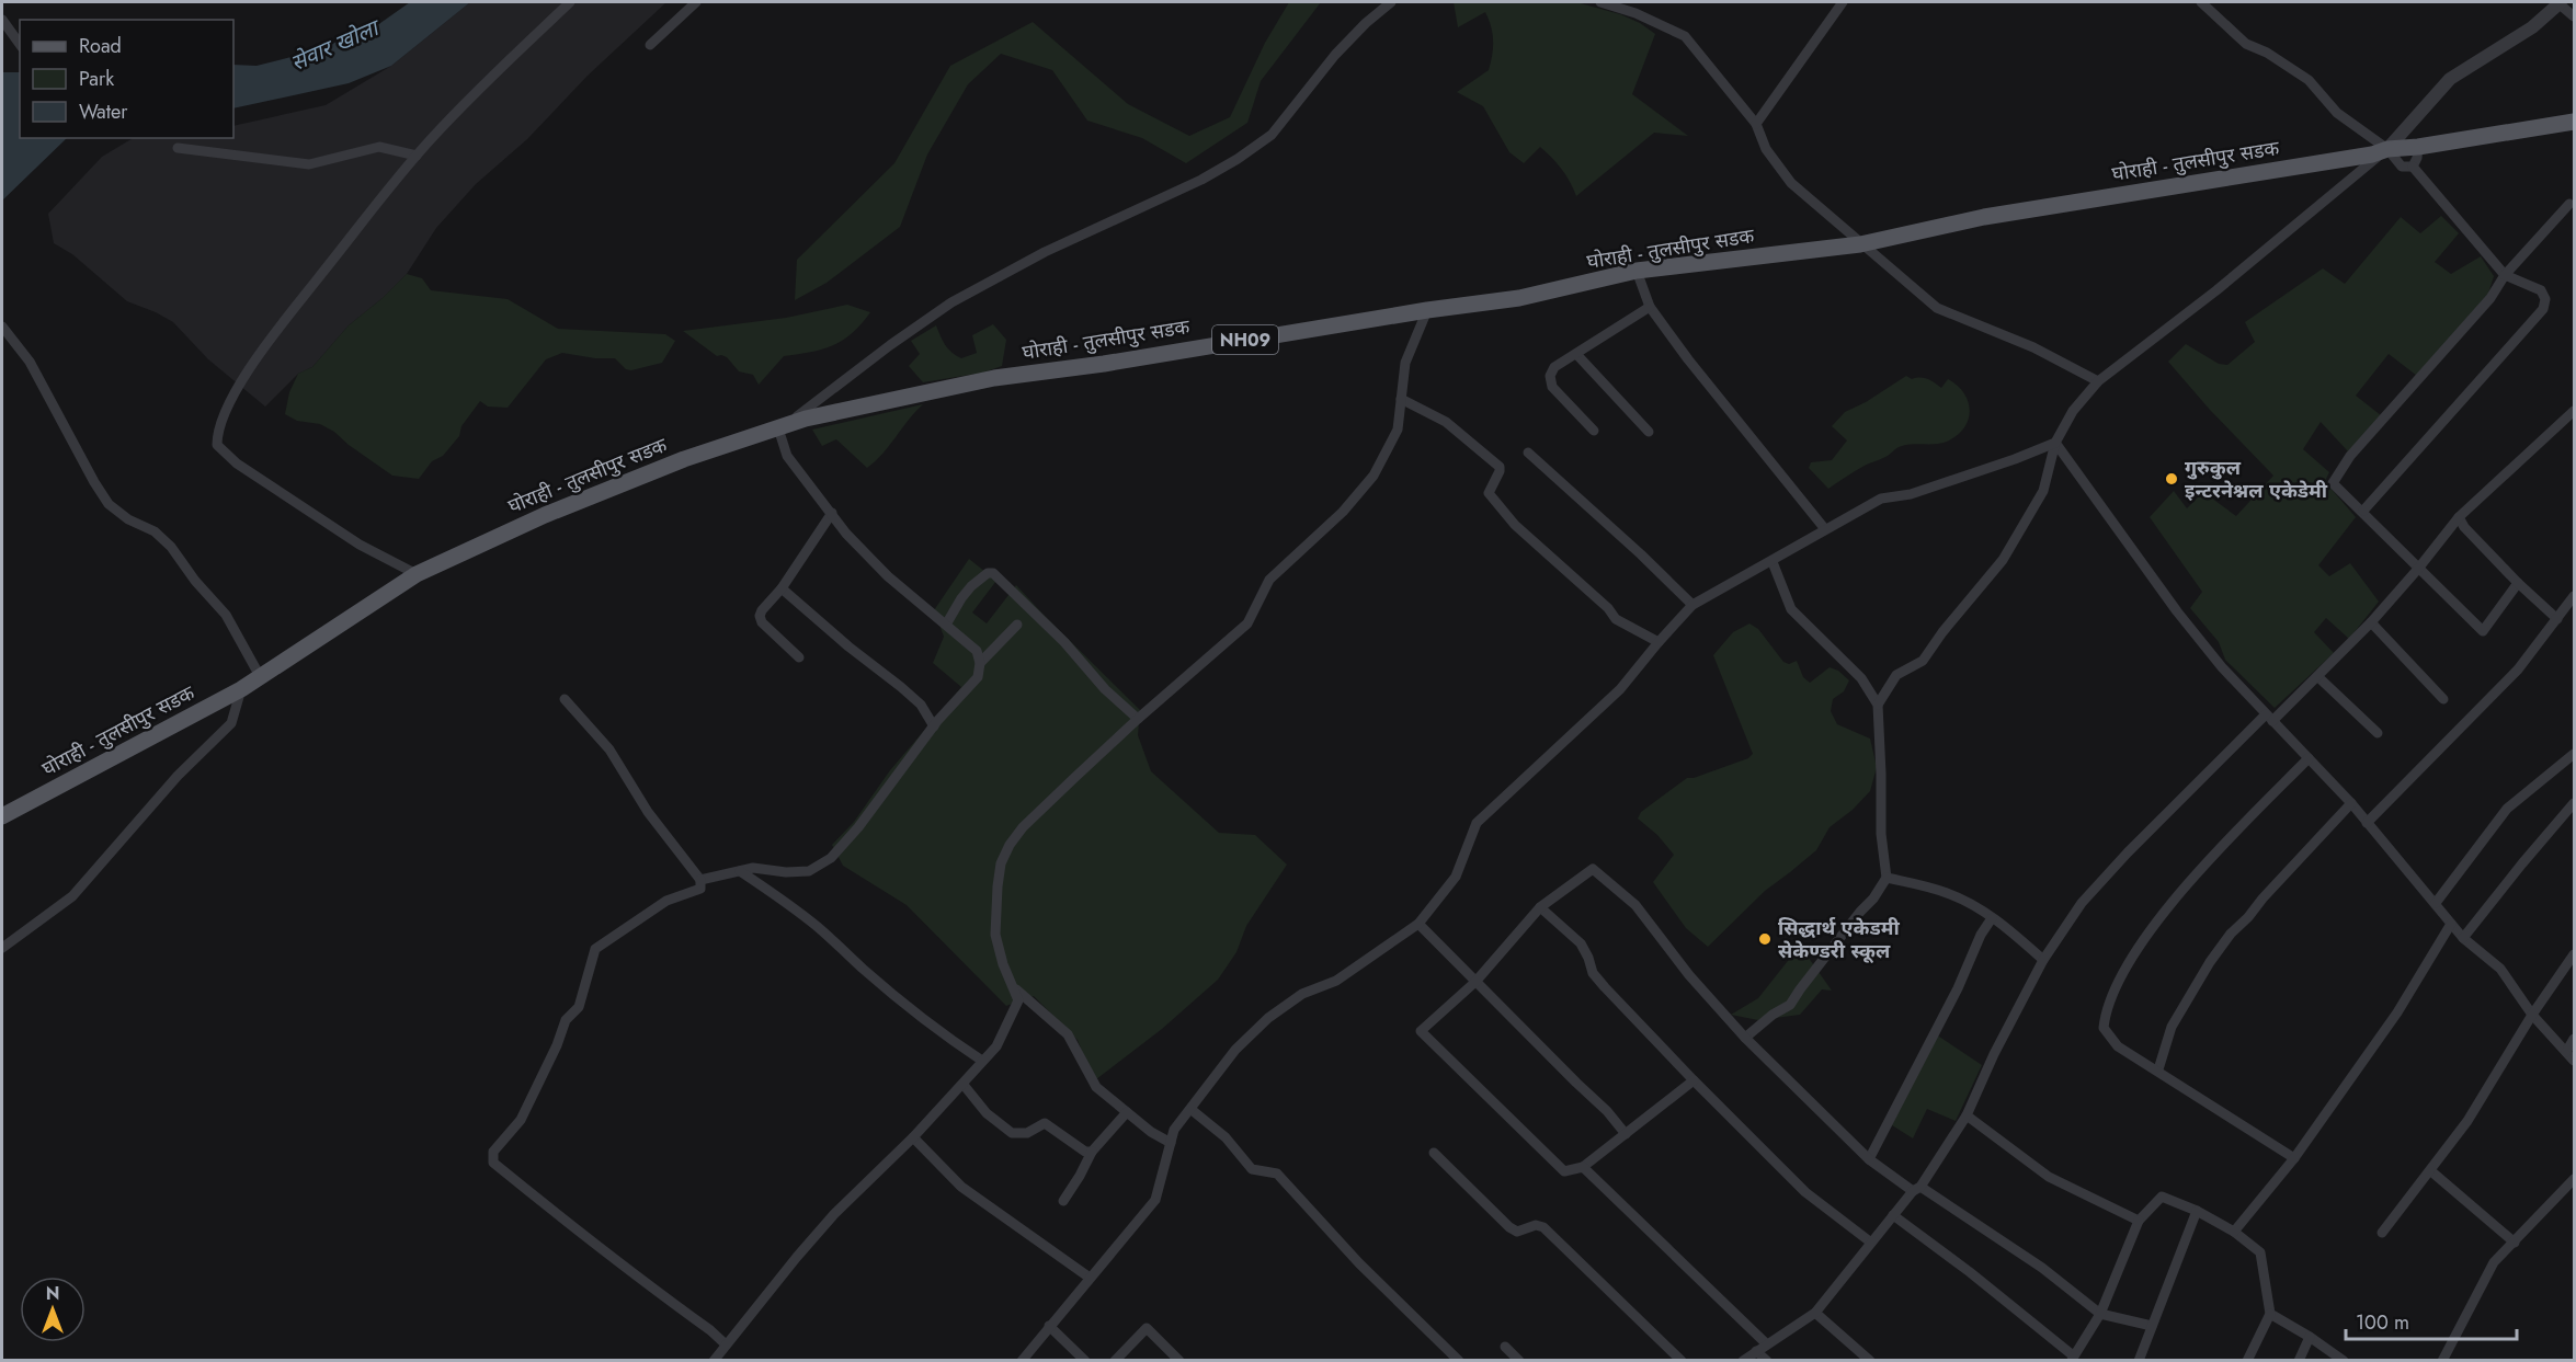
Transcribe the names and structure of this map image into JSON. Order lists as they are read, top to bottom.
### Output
{
  "streets": {
    "main road": ["घोराही - तुलसीपुर सडक", "NH09"]
  },
  "water": ["सेवार खोला"],
  "places": ["गुरुकुल इन्टरनेश्नल एकेडेमी", "सिद्धार्थ एकेडमी सेकेण्डरी स्कूल"],
  "legend": ["Road", "Park", "Water"],
  "scale_bar": "100 m",
  "north": "top"
}
